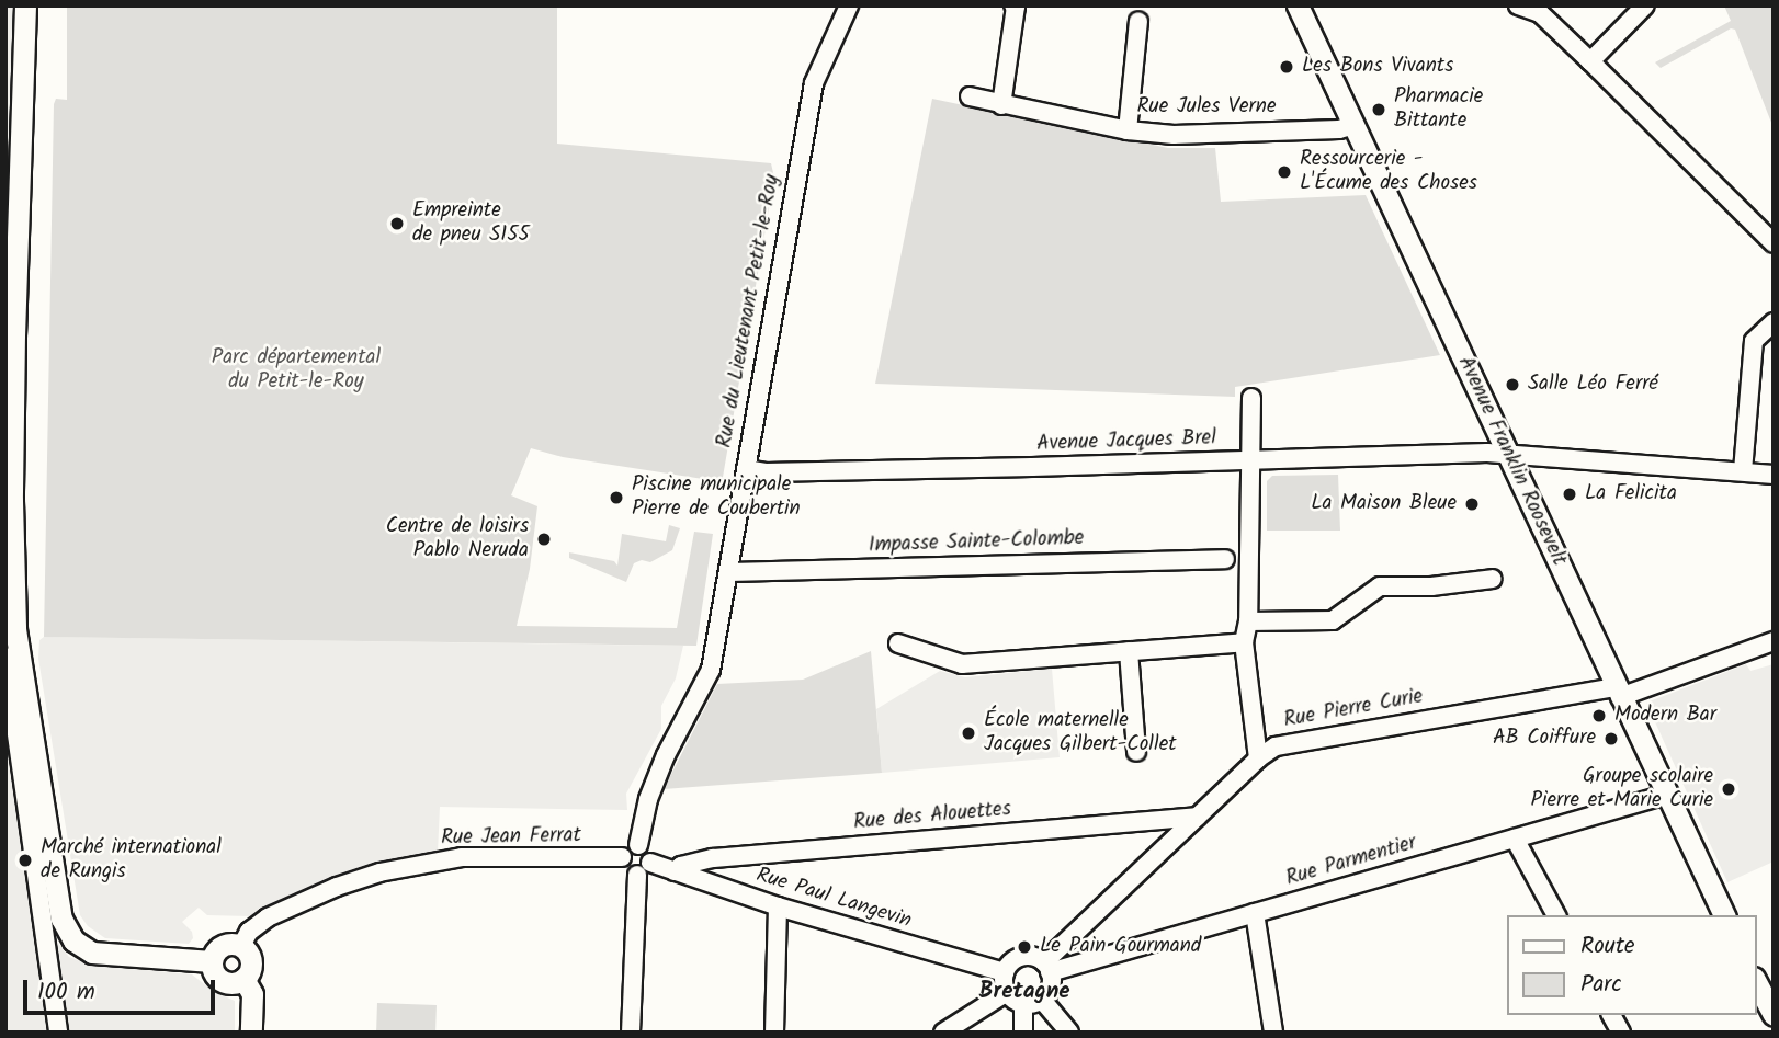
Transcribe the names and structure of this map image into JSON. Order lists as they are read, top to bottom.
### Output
{
  "streets": {
    "main road": ["Avenue Franklin Roosevelt"],
    "street": [
      "Rue Jules Verne",
      "Rue du Lieutenant Petit-le-Roy",
      "Avenue Jacques Brel",
      "Impasse Sainte-Colombe",
      "Rue Pierre Curie",
      "Rue des Alouettes",
      "Rue Jean Ferrat",
      "Rue Parmentier",
      "Rue Paul Langevin"
    ]
  },
  "crossings": [
    ["Rue Jules Verne", "Avenue Franklin Roosevelt"],
    ["Rue du Lieutenant Petit-le-Roy", "Avenue Jacques Brel"],
    ["Rue du Lieutenant Petit-le-Roy", "Impasse Sainte-Colombe"],
    ["Rue du Lieutenant Petit-le-Roy", "Rue Jean Ferrat"],
    ["Rue du Lieutenant Petit-le-Roy", "Rue Paul Langevin"],
    ["Avenue Jacques Brel", "Avenue Franklin Roosevelt"],
    ["Avenue Franklin Roosevelt", "Rue Pierre Curie"],
    ["Avenue Franklin Roosevelt", "Rue Parmentier"],
    ["Rue Pierre Curie", "Rue des Alouettes"],
    ["Rue Pierre Curie", "Rue Parmentier"],
    ["Rue Pierre Curie", "Rue Paul Langevin"],
    ["Rue des Alouettes", "Rue Paul Langevin"],
    ["Rue Jean Ferrat", "Rue Paul Langevin"],
    ["Rue Parmentier", "Rue Paul Langevin"]
  ],
  "districts": ["Bretagne"],
  "parks": ["Parc départemental du Petit-le-Roy"],
  "places": [
    "Les Bons Vivants",
    "Pharmacie Bittante",
    "Ressourcerie - L'Écume des Choses",
    "Empreinte de pneu S155",
    "Salle Léo Ferré",
    "La Felicita",
    "Piscine municipale Pierre de Coubertin",
    "La Maison Bleue",
    "Centre de loisirs Pablo Neruda",
    "Modern Bar",
    "École maternelle Jacques Gilbert-Collet",
    "AB Coiffure",
    "Groupe scolaire Pierre et Marie Curie",
    "Marché international de Rungis",
    "Le Pain Gourmand"
  ],
  "legend": ["Route", "Parc"],
  "scale_bar": "100 m"
}
